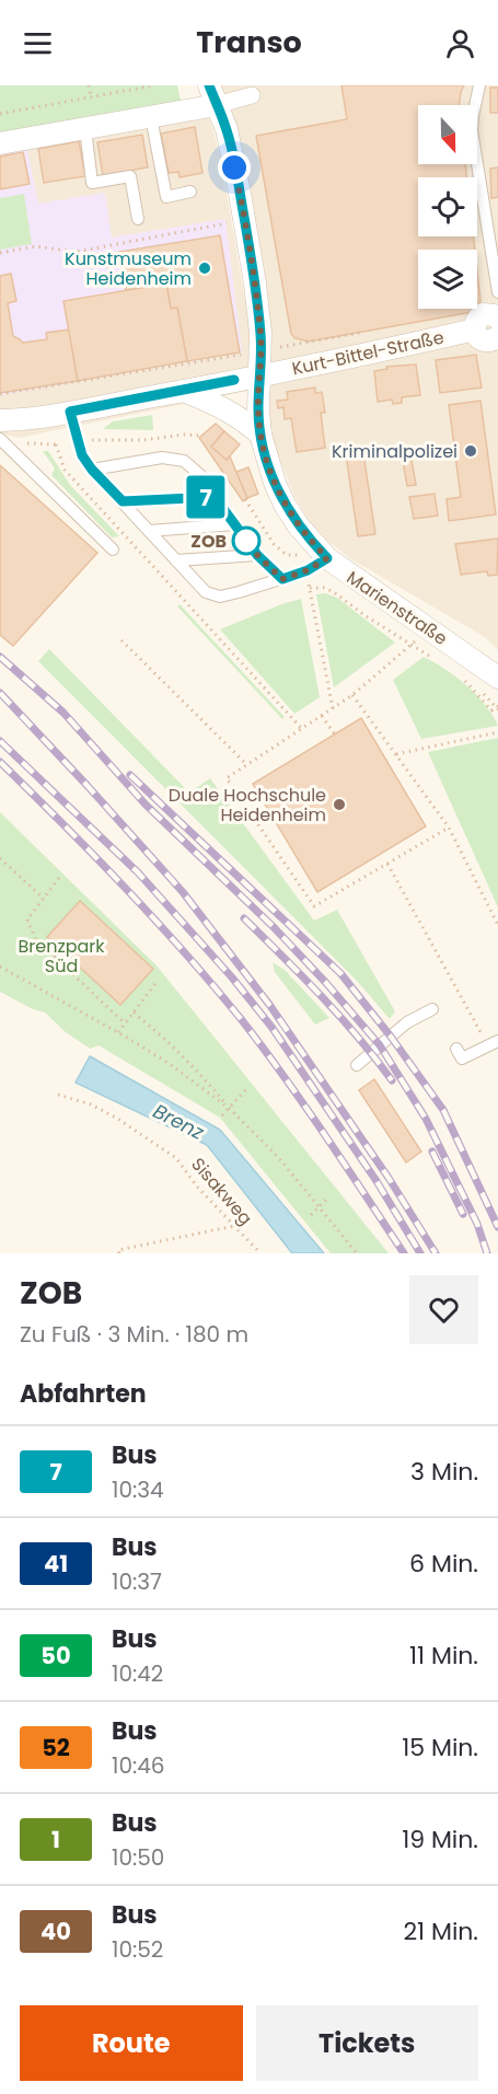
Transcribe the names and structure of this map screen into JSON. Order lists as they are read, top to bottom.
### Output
{
  "streets": {
    "street": ["Kurt-Bittel-Straße", "Marienstraße"],
    "path": ["Sisakweg"]
  },
  "crossings": [
    ["Kurt-Bittel-Straße", "Marienstraße"]
  ],
  "water": ["Brenz"],
  "parks": ["Brenzpark Süd"],
  "places": [
    "Kunstmuseum Heidenheim",
    "Kriminalpolizei",
    "ZOB",
    "Duale Hochschule Heidenheim"
  ],
  "lines": ["bus line 7"],
  "north": "bottom",
  "page": {
    "header": "Transo",
    "on_map": "7",
    "heading": [
      ["ZOB", "Zu Fuß · 3 Min. · 180 m"],
      "Abfahrten"
    ],
    "list": [
      {
        "mark": "7",
        "name": "Bus",
        "note": "10:34",
        "value": "3 Min."
      },
      {
        "mark": "41",
        "name": "Bus",
        "note": "10:37",
        "value": "6 Min."
      },
      {
        "mark": "50",
        "name": "Bus",
        "note": "10:42",
        "value": "11 Min."
      },
      {
        "mark": "52",
        "name": "Bus",
        "note": "10:46",
        "value": "15 Min."
      },
      {
        "mark": "1",
        "name": "Bus",
        "note": "10:50",
        "value": "19 Min."
      },
      {
        "mark": "40",
        "name": "Bus",
        "note": "10:52",
        "value": "21 Min."
      }
    ],
    "buttons": ["Route", "Tickets"]
  }
}
